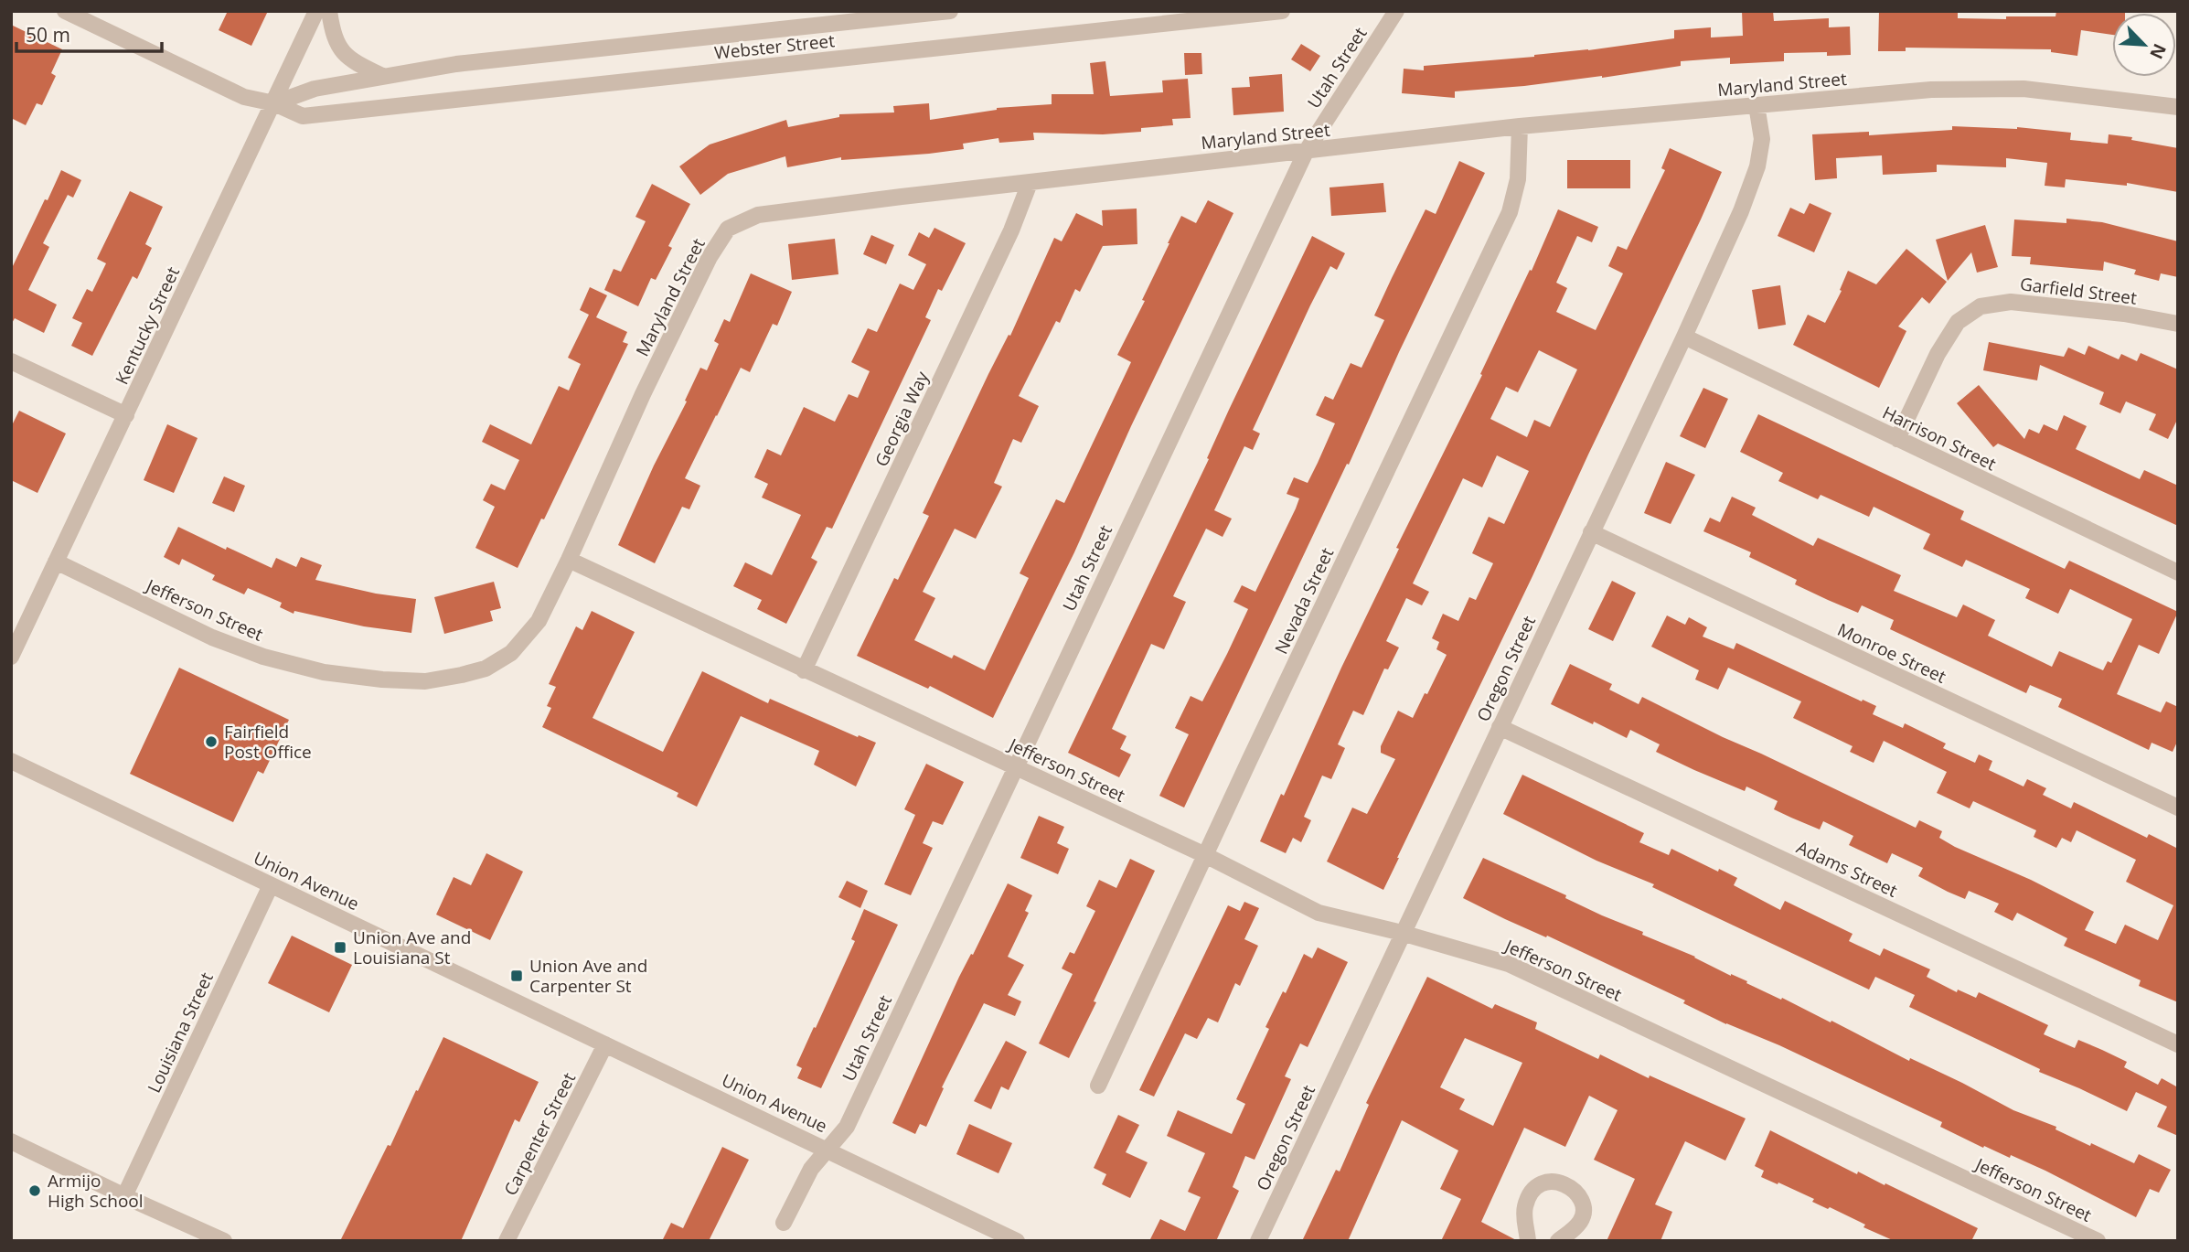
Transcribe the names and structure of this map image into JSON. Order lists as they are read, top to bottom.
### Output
{
  "streets": {
    "street": [
      "Webster Street",
      "Utah Street",
      "Maryland Street",
      "Garfield Street",
      "Kentucky Street",
      "Georgia Way",
      "Harrison Street",
      "Nevada Street",
      "Jefferson Street",
      "Monroe Street",
      "Oregon Street",
      "Adams Street",
      "Union Avenue",
      "Louisiana Street",
      "Carpenter Street"
    ]
  },
  "crossings": [
    ["Webster Street", "Kentucky Street"],
    ["Utah Street", "Maryland Street"],
    ["Utah Street", "Jefferson Street"],
    ["Utah Street", "Union Avenue"],
    ["Maryland Street", "Georgia Way"],
    ["Maryland Street", "Nevada Street"],
    ["Maryland Street", "Jefferson Street"],
    ["Maryland Street", "Oregon Street"],
    ["Garfield Street", "Harrison Street"],
    ["Kentucky Street", "Jefferson Street"],
    ["Georgia Way", "Jefferson Street"],
    ["Harrison Street", "Oregon Street"],
    ["Nevada Street", "Jefferson Street"],
    ["Jefferson Street", "Oregon Street"],
    ["Monroe Street", "Oregon Street"],
    ["Oregon Street", "Adams Street"],
    ["Union Avenue", "Louisiana Street"],
    ["Union Avenue", "Carpenter Street"]
  ],
  "places": {
    "other": ["Fairfield Post Office", "Armijo High School"],
    "transit": ["Union Ave and Louisiana St", "Union Ave and Carpenter St"]
  },
  "scale_bar": "50 m",
  "north": "bottom right"
}
